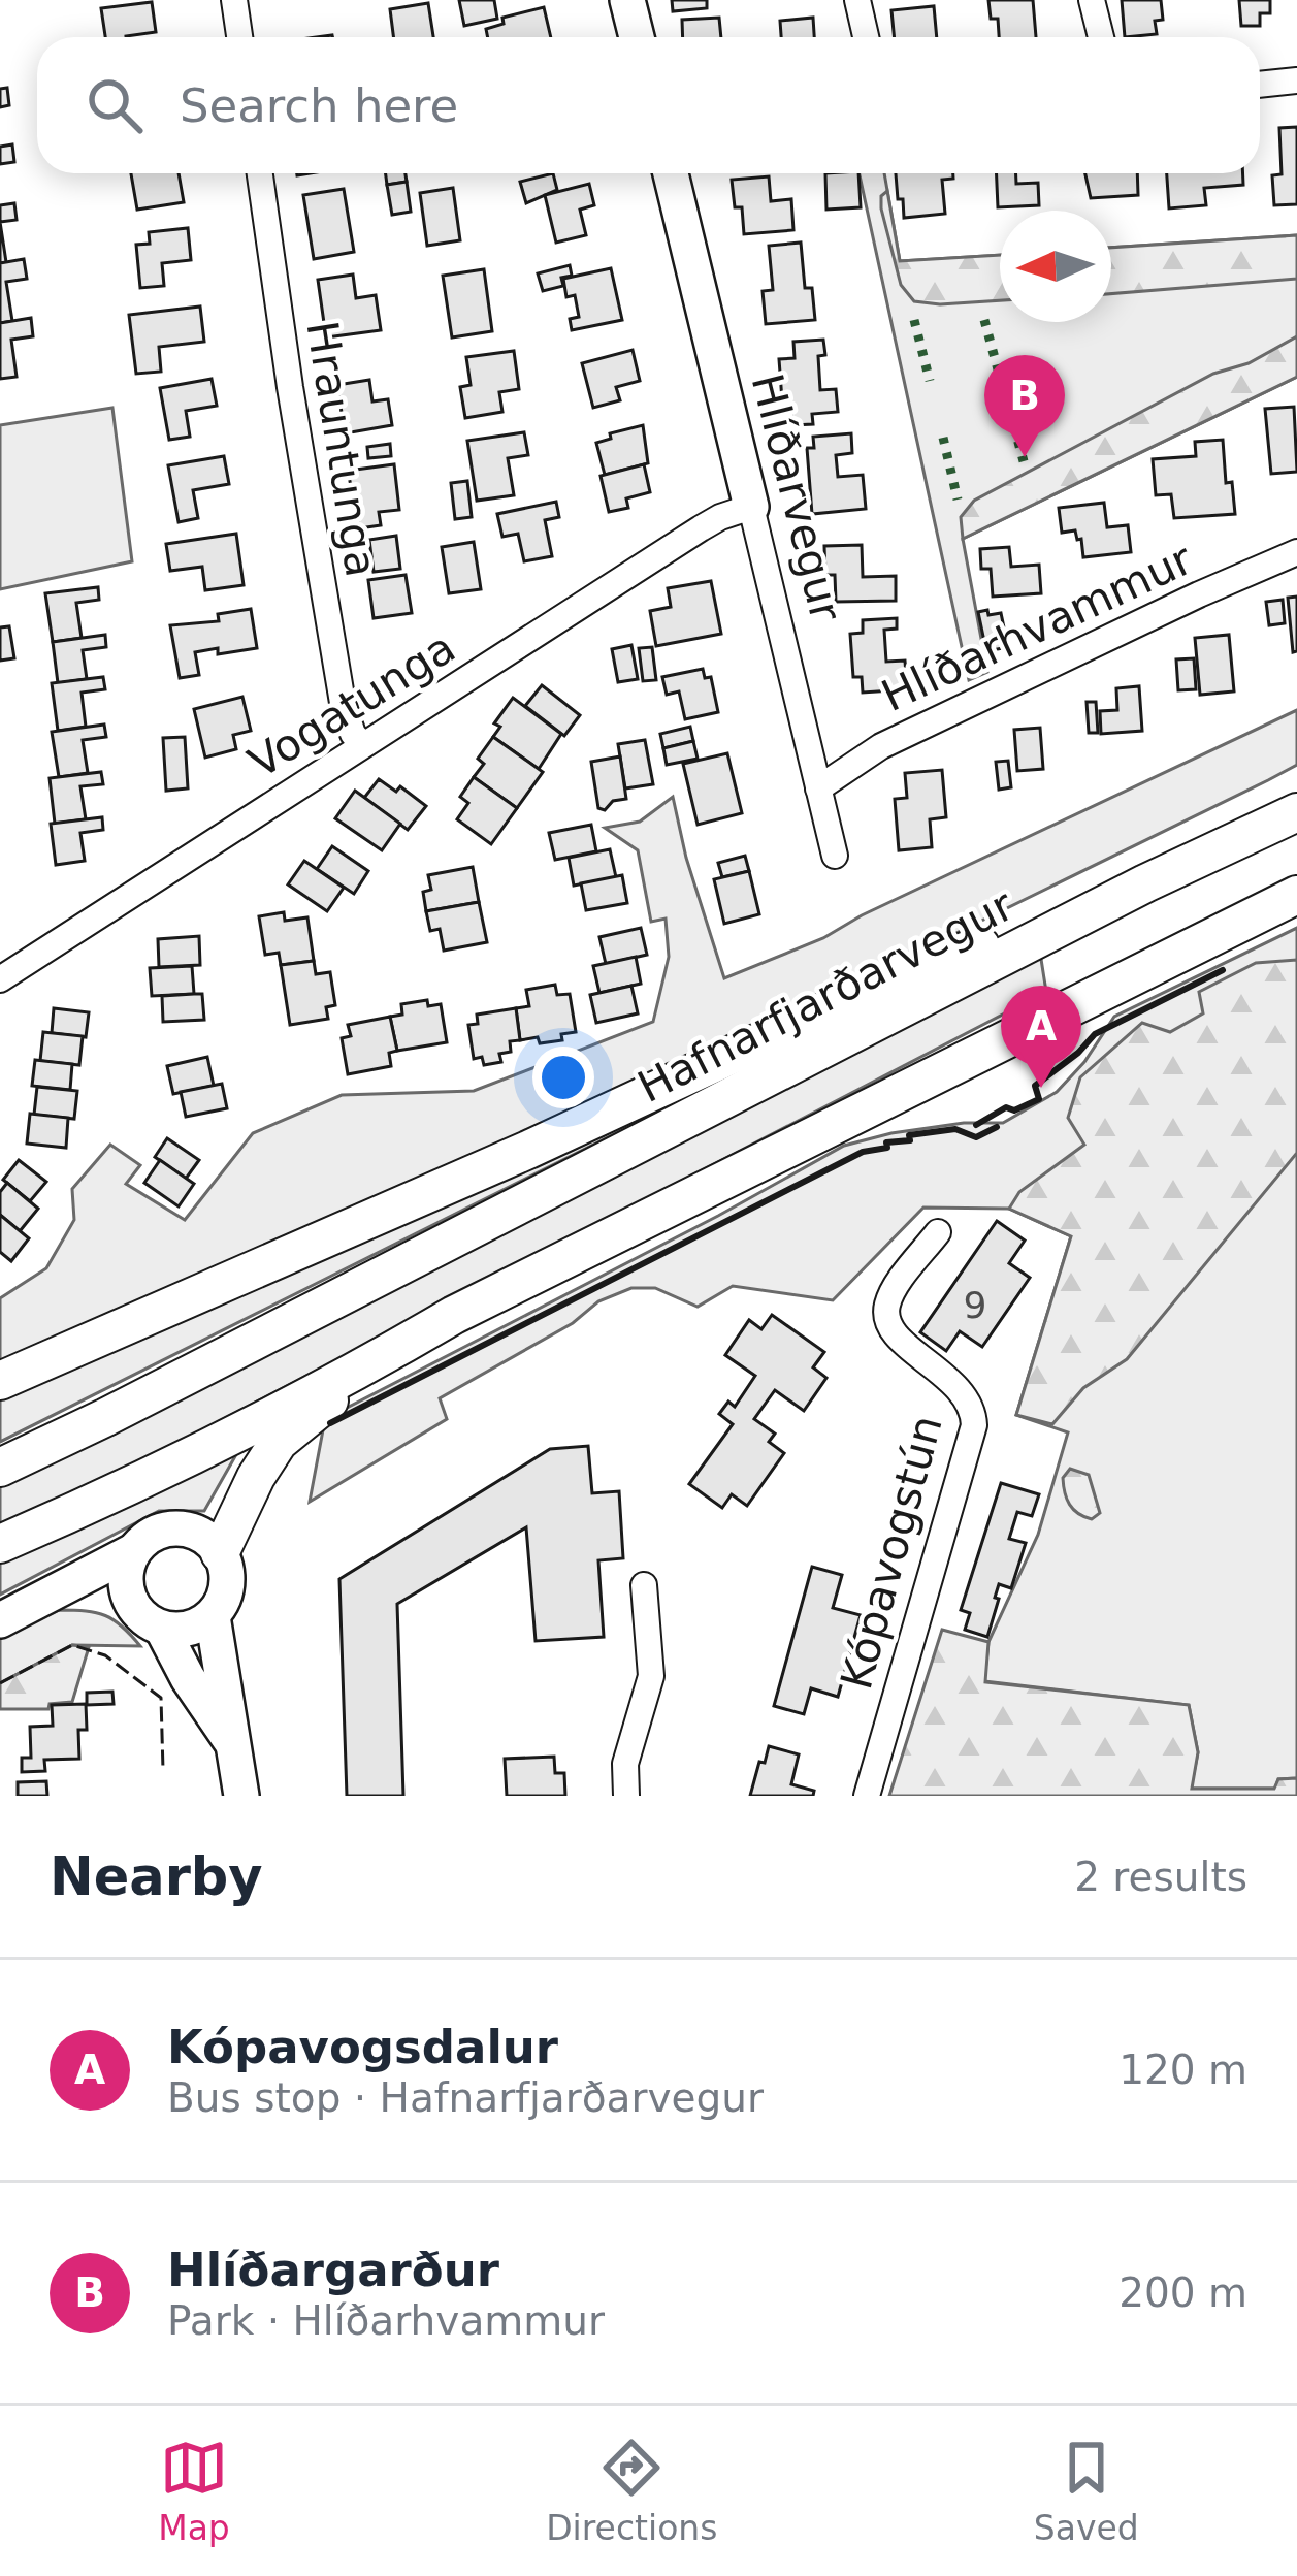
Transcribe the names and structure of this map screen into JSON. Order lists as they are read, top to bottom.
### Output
{
  "streets": {
    "main road": ["Hafnarfjarðarvegur"],
    "street": [
      "Hrauntunga",
      "Hlíðarvegur",
      "Hlíðarhvammur",
      "Vogatunga",
      "Kópavogstún"
    ]
  },
  "crossings": [
    ["Hrauntunga", "Vogatunga"],
    ["Hlíðarvegur", "Hlíðarhvammur"],
    ["Hlíðarvegur", "Vogatunga"]
  ],
  "house_numbers": ["9"],
  "north": "left",
  "page": {
    "search": "Search here",
    "pins": ["B", "A"],
    "heading": ["Nearby", "2 results"],
    "list": [
      {
        "mark": "A",
        "name": "Kópavogsdalur",
        "note": "Bus stop · Hafnarfjarðarvegur",
        "value": "120 m"
      },
      {
        "mark": "B",
        "name": "Hlíðargarður",
        "note": "Park · Hlíðarhvammur",
        "value": "200 m"
      }
    ],
    "nav": ["Map", "Directions", "Saved"]
  }
}
